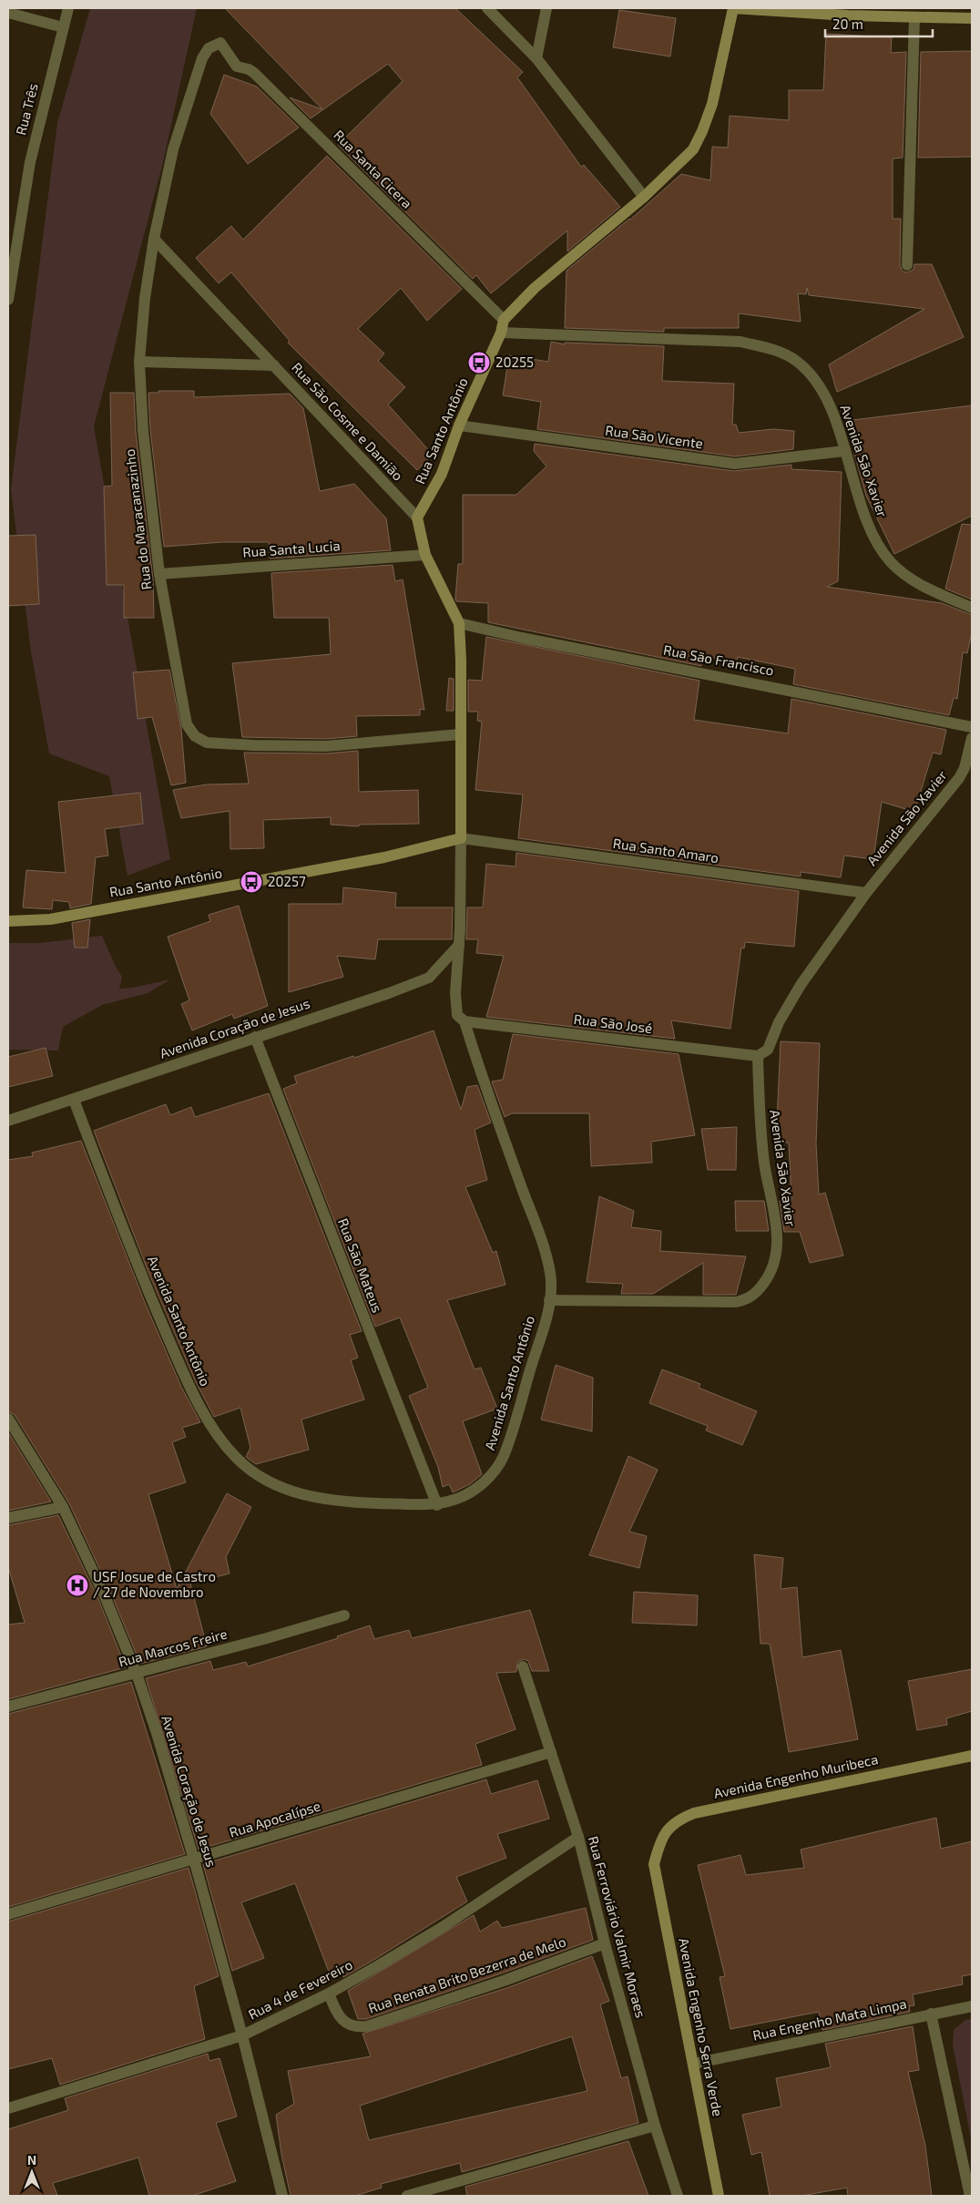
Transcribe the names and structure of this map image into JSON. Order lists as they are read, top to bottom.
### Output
{
  "streets": {
    "main road": ["Rua Santo Antônio", "Avenida Engenho Muribeca", "Avenida Engenho Serra Verde"],
    "street": [
      "Rua Três",
      "Rua Santa Cicera",
      "Rua São Cosme e Damião",
      "Rua São Vicente",
      "Avenida São Xavier",
      "Rua do Maracanazinho",
      "Rua Santa Lucia",
      "Rua São Francisco",
      "Rua Santo Amaro",
      "Rua São José",
      "Avenida Coração de Jesus",
      "Rua São Mateus",
      "Avenida Santo Antônio",
      "Rua Marcos Freire",
      "Rua Apocalípse",
      "Rua Ferroviário Valmir Moraes",
      "Rua Renata Brito Bezerra de Melo",
      "Rua 4 de Fevereiro",
      "Rua Engenho Mata Limpa"
    ]
  },
  "crossings": [
    ["Rua Santa Cicera", "Rua Santo Antônio"],
    ["Rua Santa Cicera", "Rua do Maracanazinho"],
    ["Rua São Cosme e Damião", "Rua Santo Antônio"],
    ["Rua São Cosme e Damião", "Rua do Maracanazinho"],
    ["Rua Santo Antônio", "Rua São Vicente"],
    ["Rua Santo Antônio", "Avenida São Xavier"],
    ["Rua Santo Antônio", "Rua Santo Amaro"],
    ["Rua São Vicente", "Avenida São Xavier"],
    ["Avenida São Xavier", "Rua Santo Amaro"],
    ["Avenida São Xavier", "Rua São José"],
    ["Avenida São Xavier", "Avenida Santo Antônio"],
    ["Rua do Maracanazinho", "Rua Santa Lucia"],
    ["Rua São José", "Avenida Santo Antônio"],
    ["Avenida Coração de Jesus", "Rua São Mateus"],
    ["Avenida Coração de Jesus", "Avenida Santo Antônio"],
    ["Avenida Coração de Jesus", "Rua Marcos Freire"],
    ["Avenida Coração de Jesus", "Rua Apocalípse"],
    ["Avenida Coração de Jesus", "Rua 4 de Fevereiro"],
    ["Rua São Mateus", "Avenida Santo Antônio"],
    ["Avenida Engenho Muribeca", "Avenida Engenho Serra Verde"],
    ["Rua Apocalípse", "Rua Ferroviário Valmir Moraes"],
    ["Rua Ferroviário Valmir Moraes", "Rua Renata Brito Bezerra de Melo"],
    ["Rua Ferroviário Valmir Moraes", "Rua 4 de Fevereiro"],
    ["Rua Renata Brito Bezerra de Melo", "Rua 4 de Fevereiro"],
    ["Rua Engenho Mata Limpa", "Avenida Engenho Serra Verde"]
  ],
  "places": {
    "bus stop": ["20255", "20257"],
    "hospital": ["USF Josue de Castro / 27 de Novembro"]
  },
  "scale_bar": "20 m",
  "north": "top"
}
